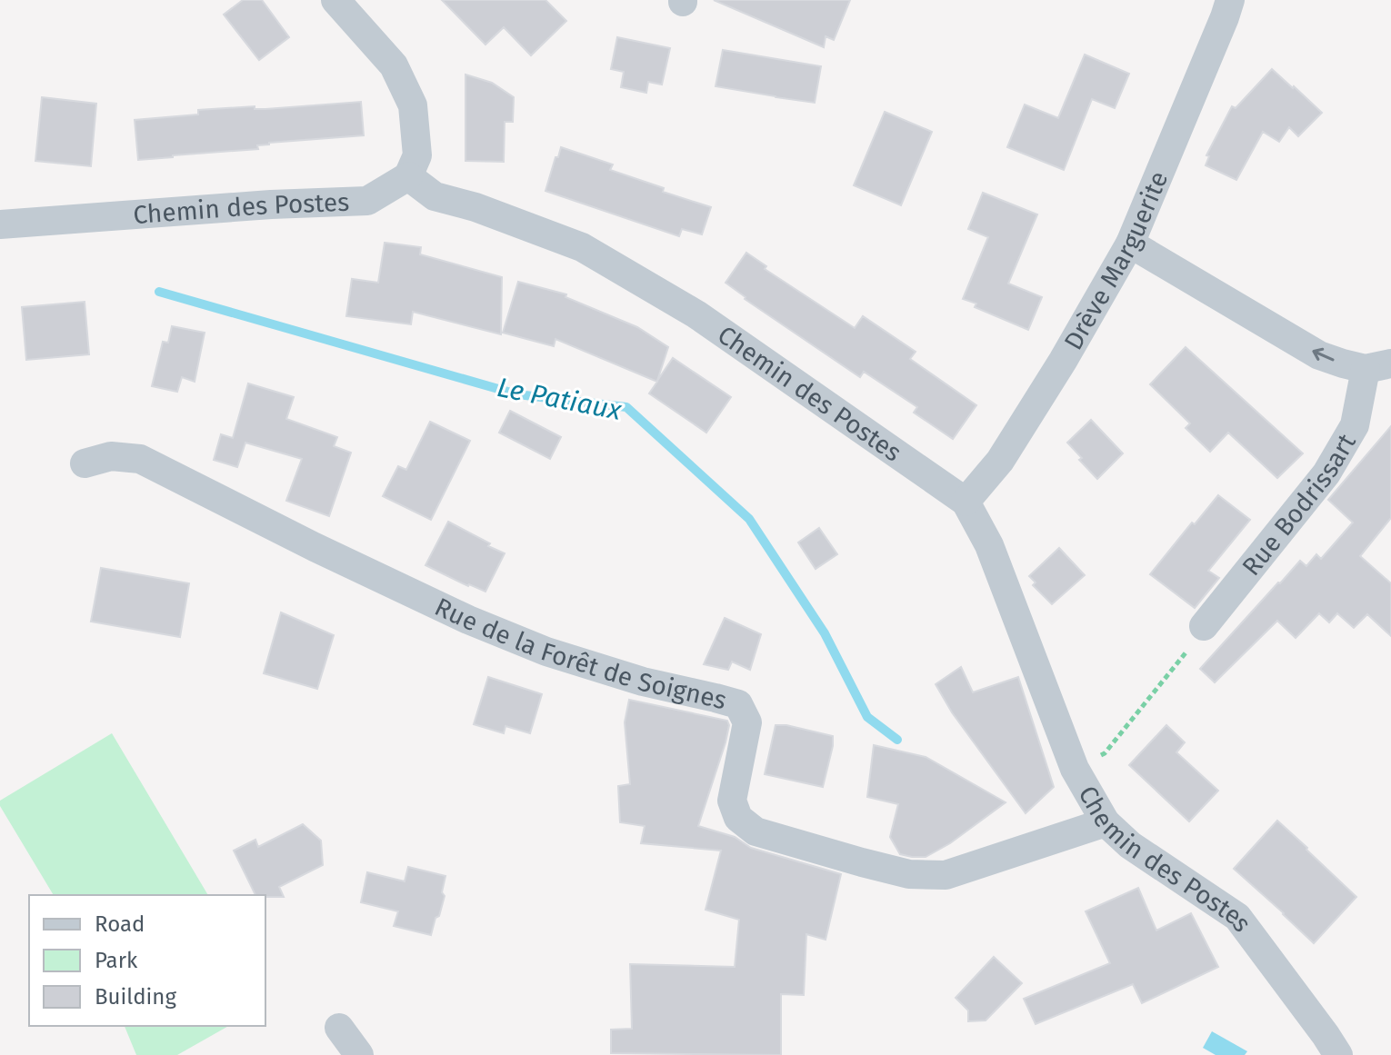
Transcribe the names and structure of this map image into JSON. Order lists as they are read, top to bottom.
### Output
{
  "streets": {
    "street": [
      "Chemin des Postes",
      "Drève Marguerite",
      "Rue Bodrissart",
      "Rue de la Forêt de Soignes"
    ]
  },
  "crossings": [
    ["Chemin des Postes", "Drève Marguerite"],
    ["Chemin des Postes", "Rue de la Forêt de Soignes"],
    ["Drève Marguerite", "Rue Bodrissart"]
  ],
  "one_way": ["Rue Bodrissart"],
  "water": ["Le Patiaux"],
  "legend": ["Road", "Park", "Building"]
}
